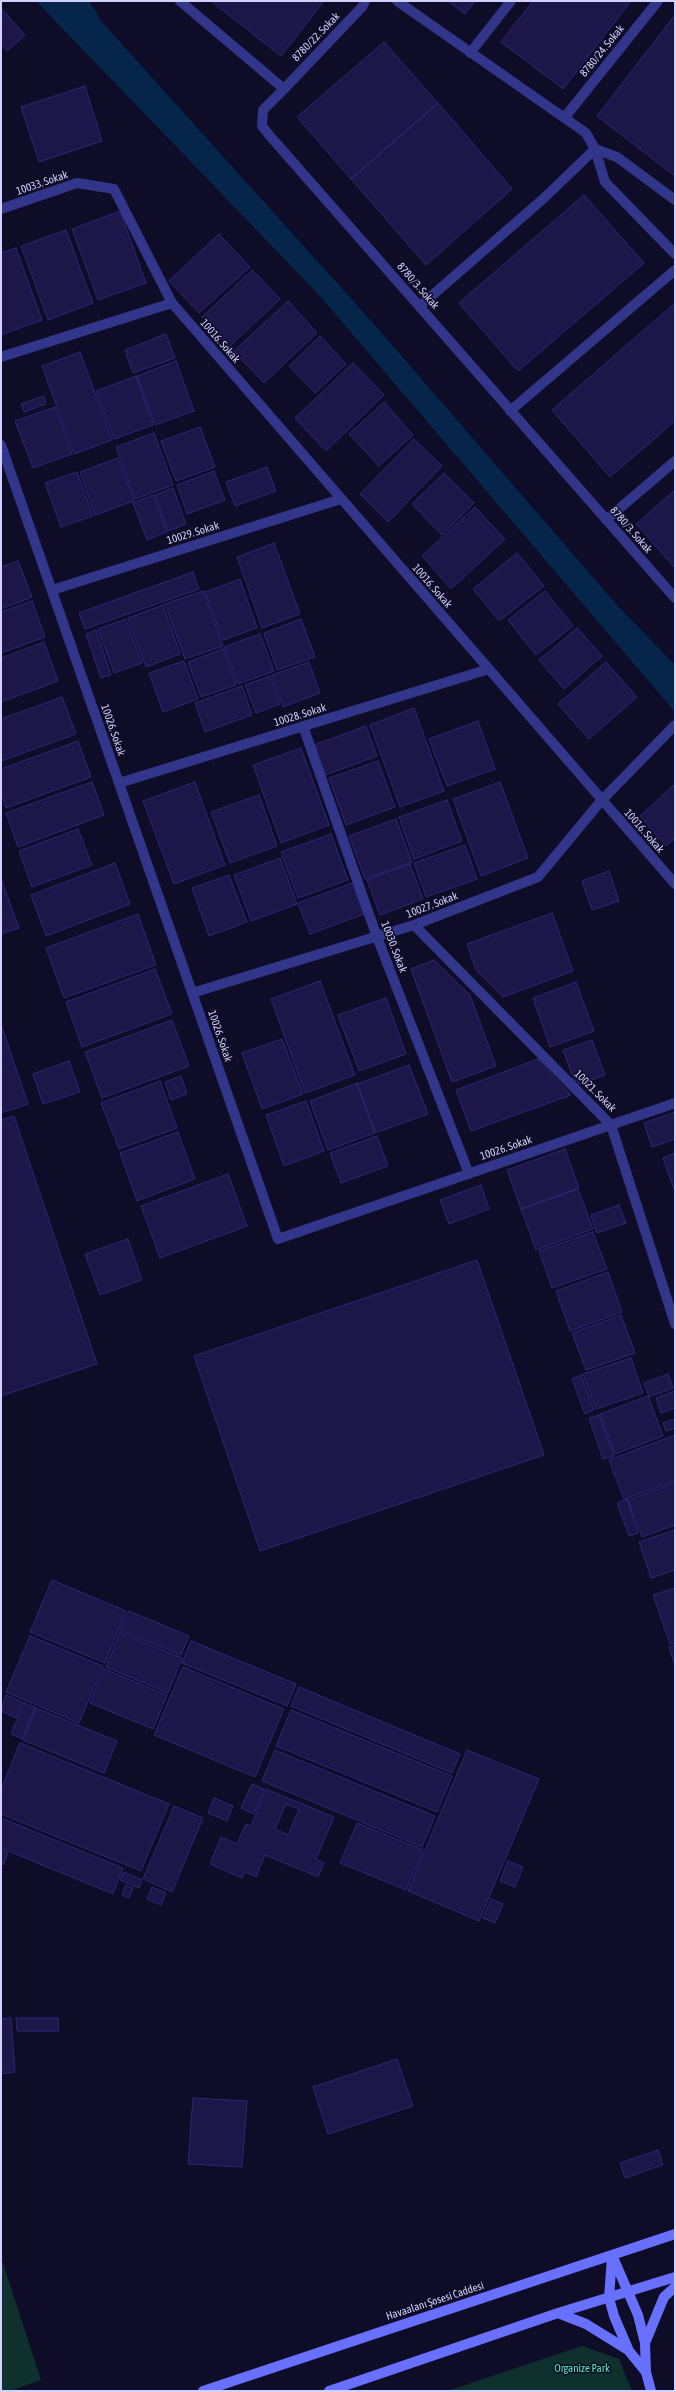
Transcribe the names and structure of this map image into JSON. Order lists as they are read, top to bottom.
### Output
{
  "streets": {
    "street": [
      "8780/22. Sokak",
      "8780/24. Sokak",
      "10033. Sokak",
      "8780/3. Sokak",
      "10016. Sokak",
      "10029. Sokak",
      "10028. Sokak",
      "10026. Sokak",
      "10027. Sokak",
      "10030. Sokak",
      "10021. Sokak",
      "Havaalanı Şosesi Caddesi"
    ]
  },
  "crossings": [
    ["8780/22. Sokak", "8780/3. Sokak"],
    ["10033. Sokak", "10016. Sokak"],
    ["10016. Sokak", "10029. Sokak"],
    ["10016. Sokak", "10028. Sokak"],
    ["10016. Sokak", "10027. Sokak"],
    ["10029. Sokak", "10026. Sokak"],
    ["10028. Sokak", "10026. Sokak"],
    ["10028. Sokak", "10030. Sokak"],
    ["10026. Sokak", "10027. Sokak"],
    ["10026. Sokak", "10030. Sokak"],
    ["10026. Sokak", "10021. Sokak"],
    ["10027. Sokak", "10030. Sokak"],
    ["10027. Sokak", "10021. Sokak"]
  ],
  "parks": ["Organize Park"]
}
